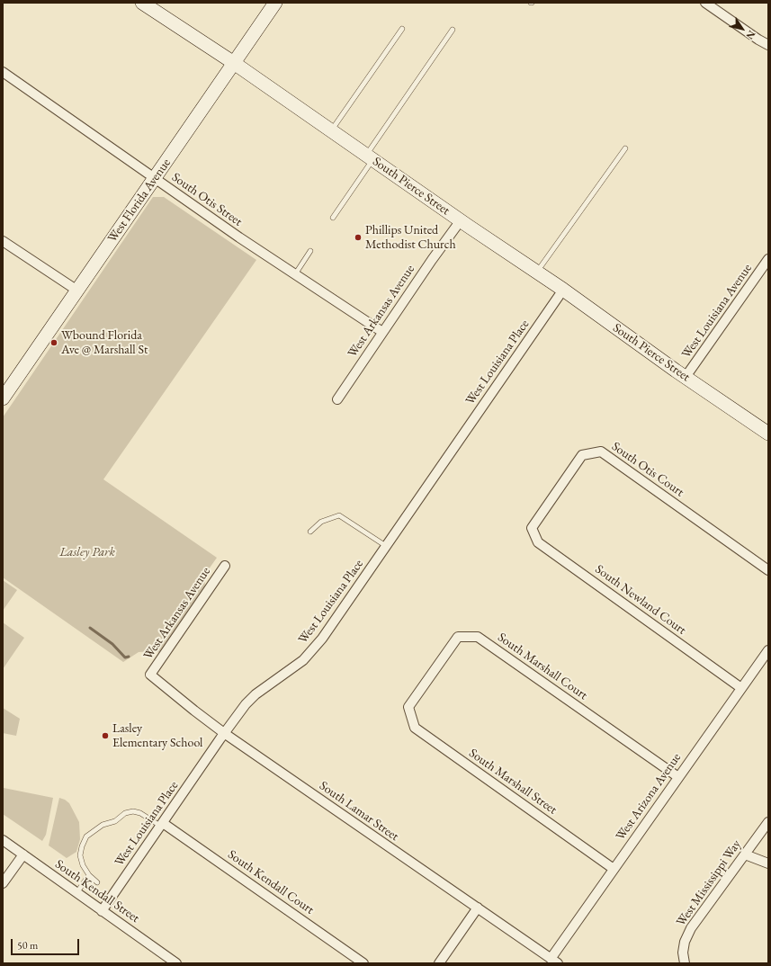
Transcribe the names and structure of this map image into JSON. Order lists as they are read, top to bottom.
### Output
{
  "streets": {
    "street": [
      "South Pierce Street",
      "South Otis Street",
      "West Florida Avenue",
      "West Arkansas Avenue",
      "West Louisiana Avenue",
      "West Louisiana Place",
      "South Otis Court",
      "South Newland Court",
      "South Marshall Court",
      "South Marshall Street",
      "West Arizona Avenue",
      "South Lamar Street",
      "South Kendall Court",
      "West Mississippi Way",
      "South Kendall Street"
    ]
  },
  "crossings": [
    ["South Pierce Street", "West Florida Avenue"],
    ["South Pierce Street", "West Arkansas Avenue"],
    ["South Pierce Street", "West Louisiana Avenue"],
    ["South Pierce Street", "West Louisiana Place"],
    ["South Otis Street", "West Florida Avenue"],
    ["South Otis Street", "West Arkansas Avenue"],
    ["West Arkansas Avenue", "South Lamar Street"],
    ["West Louisiana Place", "South Lamar Street"],
    ["West Louisiana Place", "South Kendall Court"],
    ["West Louisiana Place", "South Kendall Street"],
    ["South Otis Court", "South Newland Court"],
    ["South Newland Court", "West Arizona Avenue"],
    ["South Marshall Court", "South Marshall Street"],
    ["South Marshall Court", "West Arizona Avenue"],
    ["South Marshall Street", "West Arizona Avenue"],
    ["West Arizona Avenue", "South Lamar Street"]
  ],
  "parks": ["Lasley Park"],
  "places": ["Phillips United Methodist Church", "Wbound Florida Ave @ Marshall St", "Lasley Elementary School"],
  "scale_bar": "50 m",
  "north": "bottom right"
}
